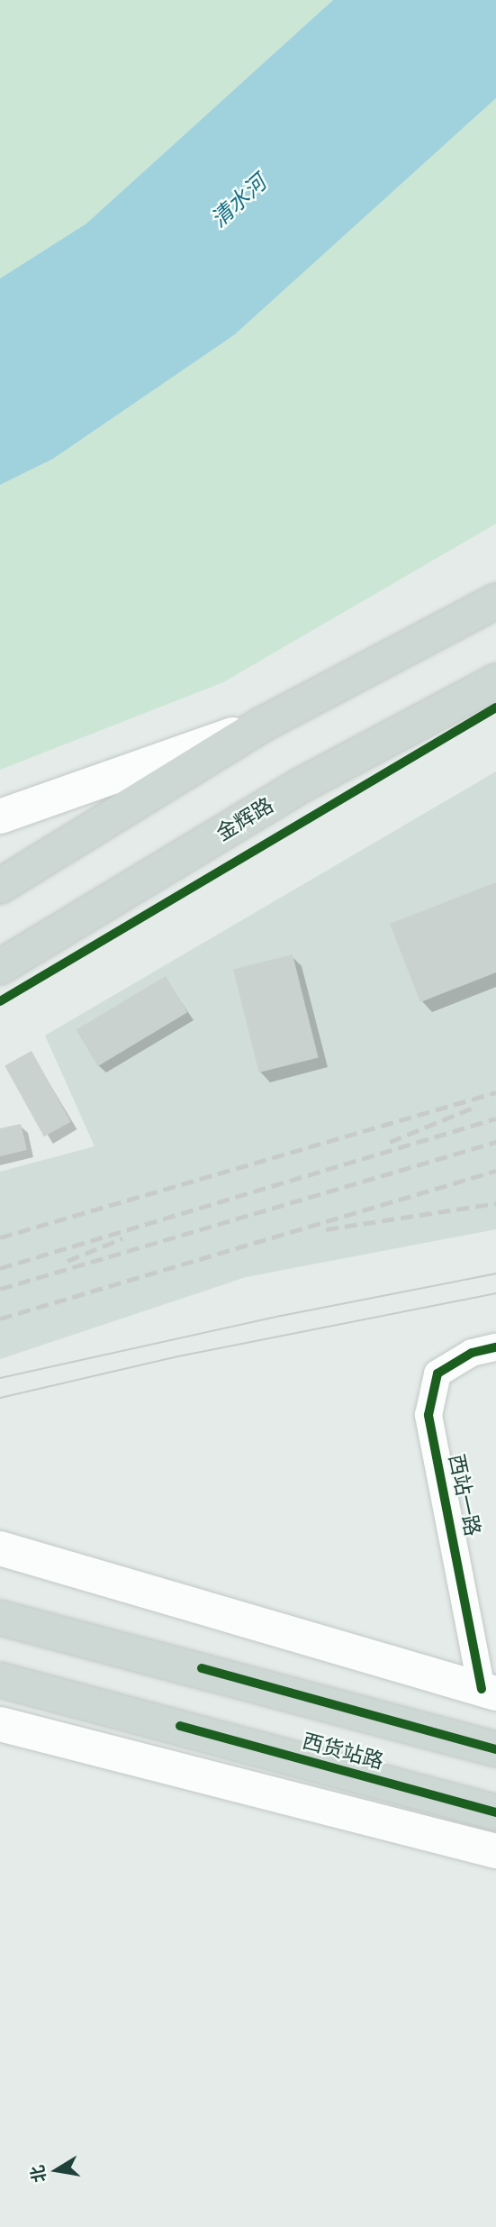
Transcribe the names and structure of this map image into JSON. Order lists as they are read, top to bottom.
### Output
{
  "streets": {
    "main road": ["金辉路", "西货站路"],
    "street": ["西站一路"]
  },
  "water": ["清水河"],
  "north": "left"
}
